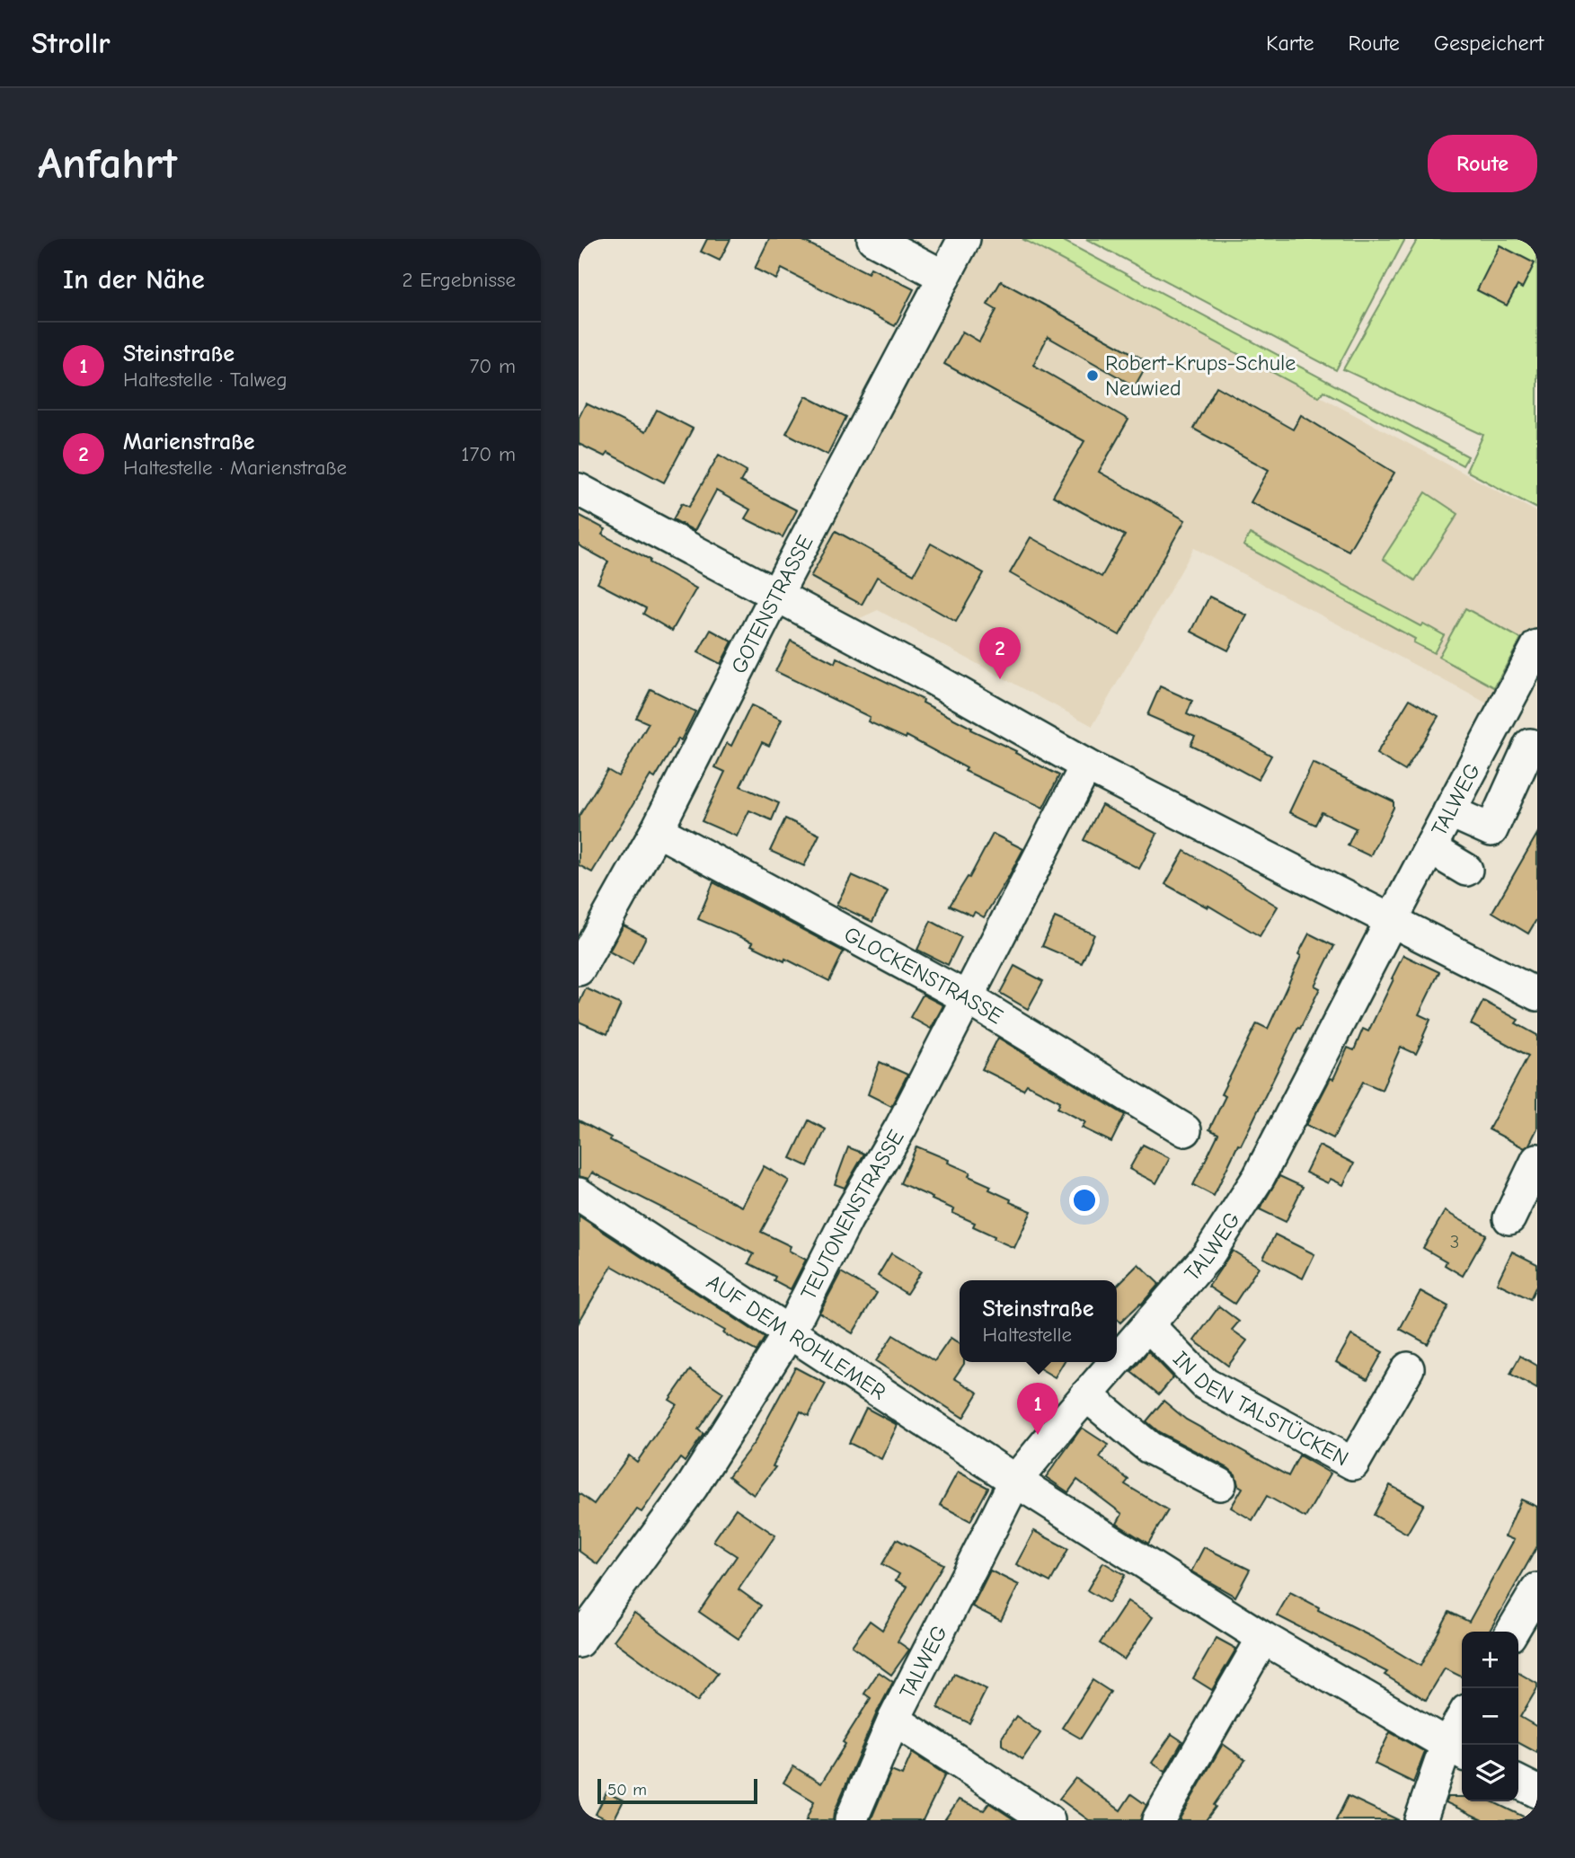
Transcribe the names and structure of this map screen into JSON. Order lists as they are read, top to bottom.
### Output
{
  "streets": {
    "street": [
      "GOTENSTRASSE",
      "TALWEG",
      "GLOCKENSTRASSE",
      "TEUTONENSTRASSE",
      "AUF DEM ROHLEMER",
      "IN DEN TALSTÜCKEN"
    ]
  },
  "crossings": [
    ["GOTENSTRASSE", "GLOCKENSTRASSE"],
    ["TALWEG", "AUF DEM ROHLEMER"],
    ["TALWEG", "IN DEN TALSTÜCKEN"],
    ["GLOCKENSTRASSE", "TEUTONENSTRASSE"],
    ["TEUTONENSTRASSE", "AUF DEM ROHLEMER"]
  ],
  "places": ["Robert-Krups-Schule Neuwied"],
  "house_numbers": ["3"],
  "scale_bar": "50 m",
  "page": {
    "header": "Strollr",
    "nav": ["Karte", "Route", "Gespeichert"],
    "buttons": "Route",
    "title": "Anfahrt",
    "heading": ["In der Nähe", "2 Ergebnisse"],
    "list": [
      {
        "mark": "1",
        "name": "Steinstraße",
        "note": "Haltestelle · Talweg",
        "value": "70 m"
      },
      {
        "mark": "2",
        "name": "Marienstraße",
        "note": "Haltestelle · Marienstraße",
        "value": "170 m"
      }
    ],
    "pins": ["2", "1"],
    "popup": ["Steinstraße", "Haltestelle"],
    "map_buttons": ["+", "−"],
    "scale": "50 m"
  }
}
